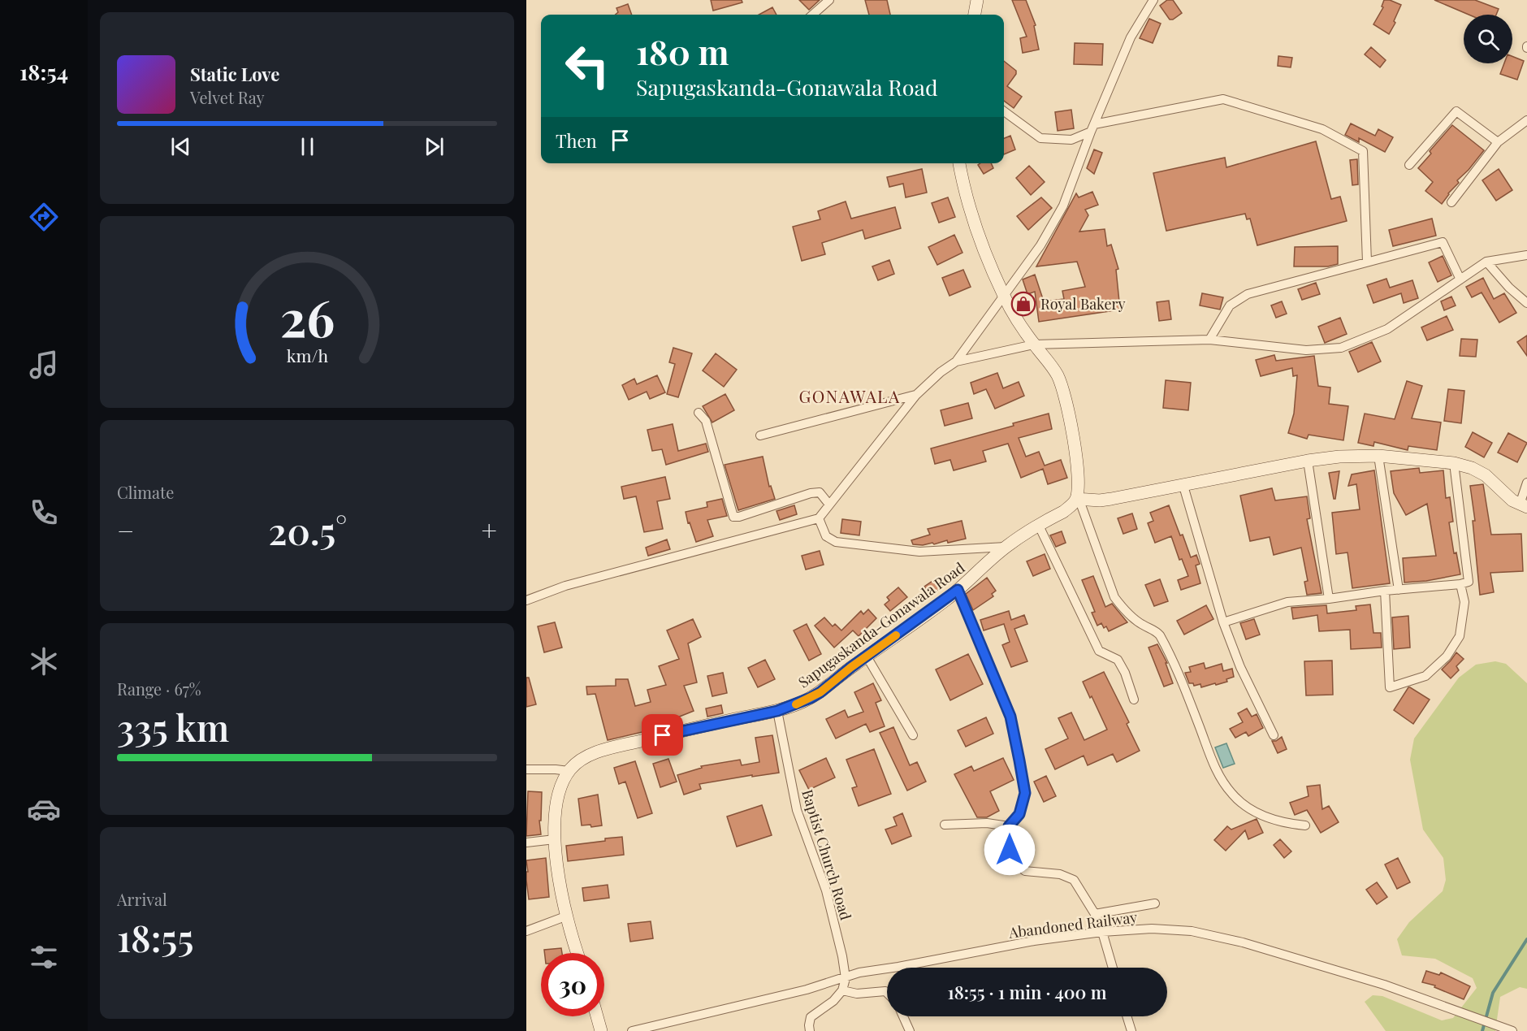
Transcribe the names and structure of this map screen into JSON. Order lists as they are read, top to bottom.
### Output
{
  "streets": {
    "street": ["Sapugaskanda-Gonawala Road", "Baptist Church Road", "Abandoned Railway"]
  },
  "crossings": [
    ["Sapugaskanda-Gonawala Road", "Baptist Church Road"],
    ["Baptist Church Road", "Abandoned Railway"]
  ],
  "districts": ["GONAWALA"],
  "places": {
    "shop": ["Royal Bakery"]
  },
  "page": {
    "tabs": "18:54",
    "turn": ["180 m", "Sapugaskanda-Gonawala Road"],
    "song": ["Static Love", "Velvet Ray"],
    "then": "Then",
    "tile": [
      "Climate",
      ["Range · 67%", "335 km"],
      ["Arrival", "18:55"]
    ],
    "heat": ["−", "20.5°", "+"],
    "limit": "30",
    "trip": "18:55 · 1 min · 400 m",
    "gauge": ["26", "km/h"]
  }
}
